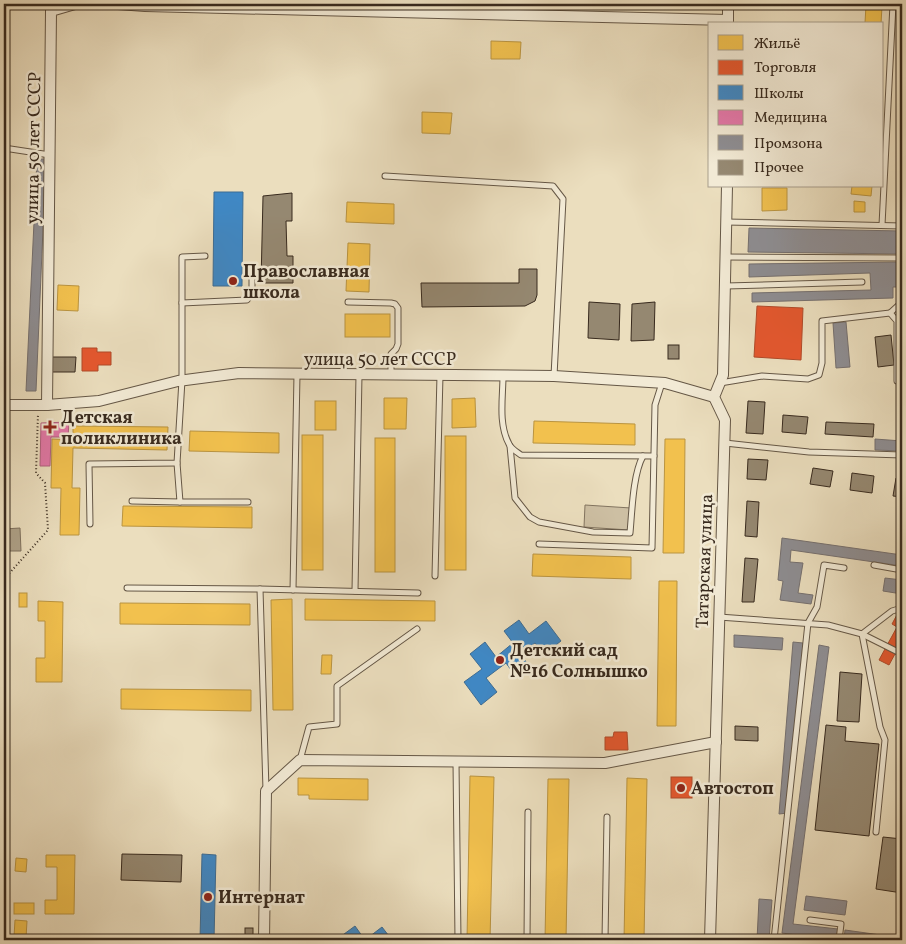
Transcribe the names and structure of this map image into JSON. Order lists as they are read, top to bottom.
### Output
{
  "streets": {
    "street": ["улица 50 лет СССР", "Татарская улица"]
  },
  "crossings": [
    ["улица 50 лет СССР", "Татарская улица"]
  ],
  "places": {
    "other": [
      "Православная школа",
      "Детский сад №16 Солнышко",
      "Автостоп",
      "Интернат"
    ],
    "health": ["Детская поликлиника"]
  },
  "legend": [
    "Жильё",
    "Торговля",
    "Школы",
    "Медицина",
    "Промзона",
    "Прочее"
  ]
}
